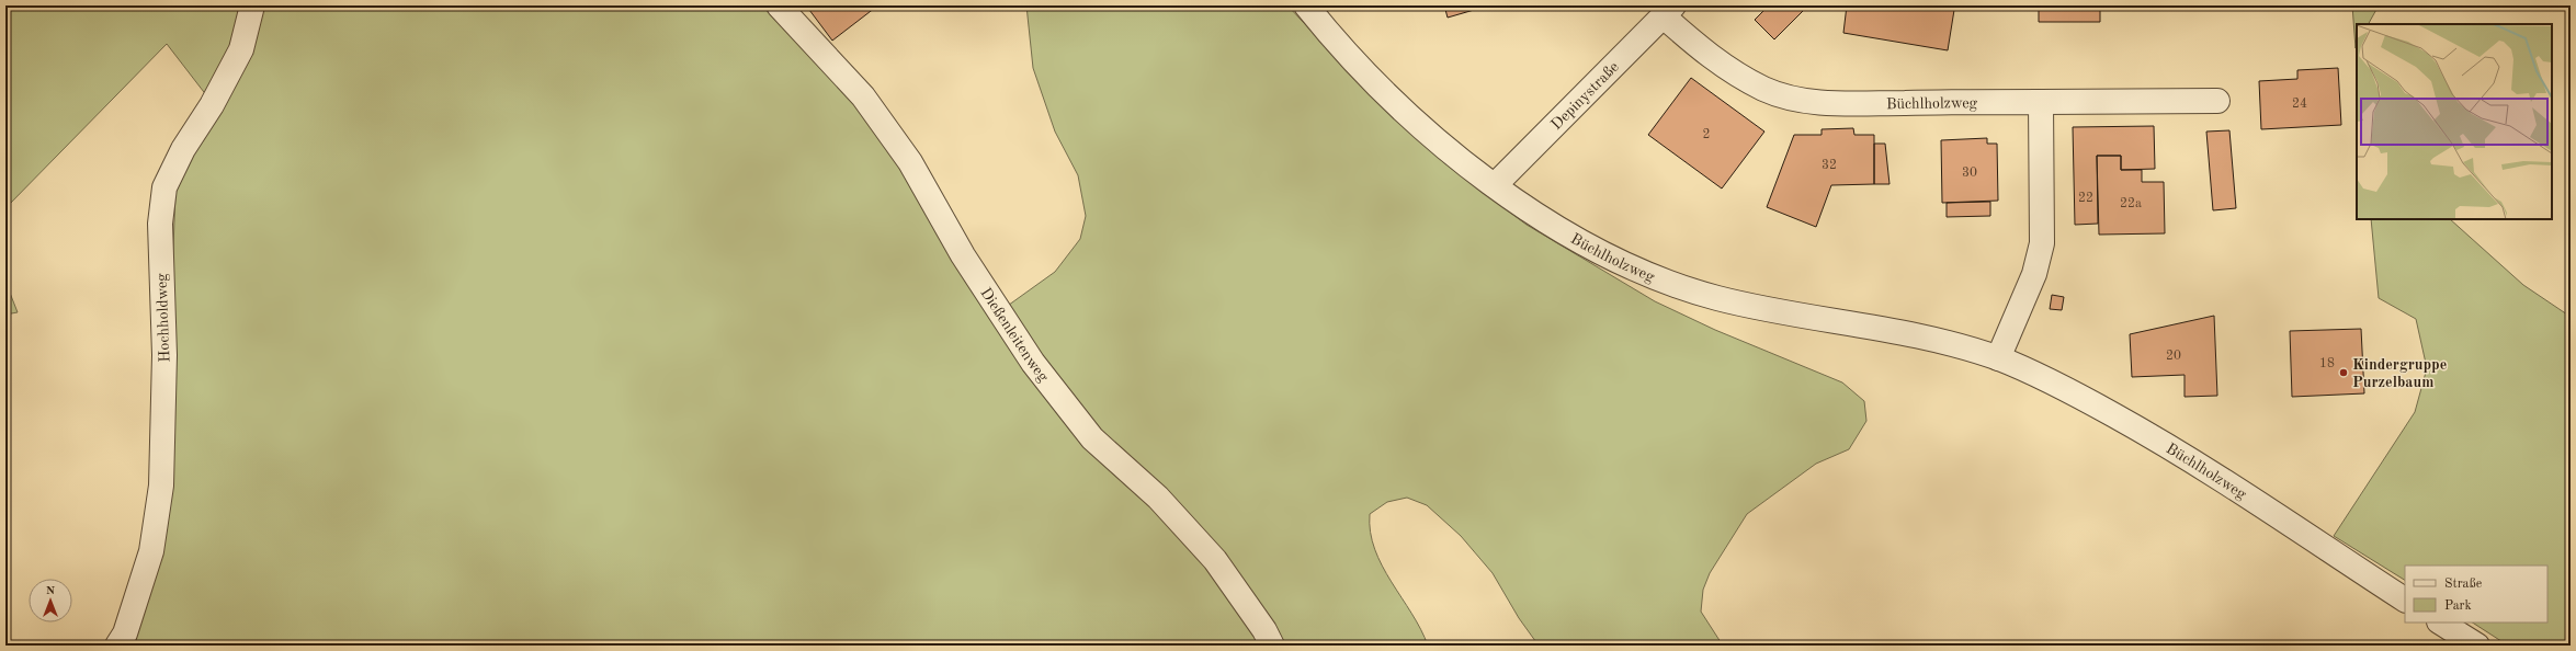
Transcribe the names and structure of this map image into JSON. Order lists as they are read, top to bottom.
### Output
{
  "streets": {
    "street": [
      "Depinystraße",
      "Büchlholzweg",
      "Hochholdweg",
      "Dießenleitenweg"
    ]
  },
  "crossings": [
    ["Depinystraße", "Büchlholzweg"]
  ],
  "places": ["Kindergruppe Purzelbaum"],
  "house_numbers": [
    "24",
    "2",
    "32",
    "30",
    "22",
    "22a",
    "20",
    "18"
  ],
  "legend": ["Straße", "Park"],
  "north": "top"
}
